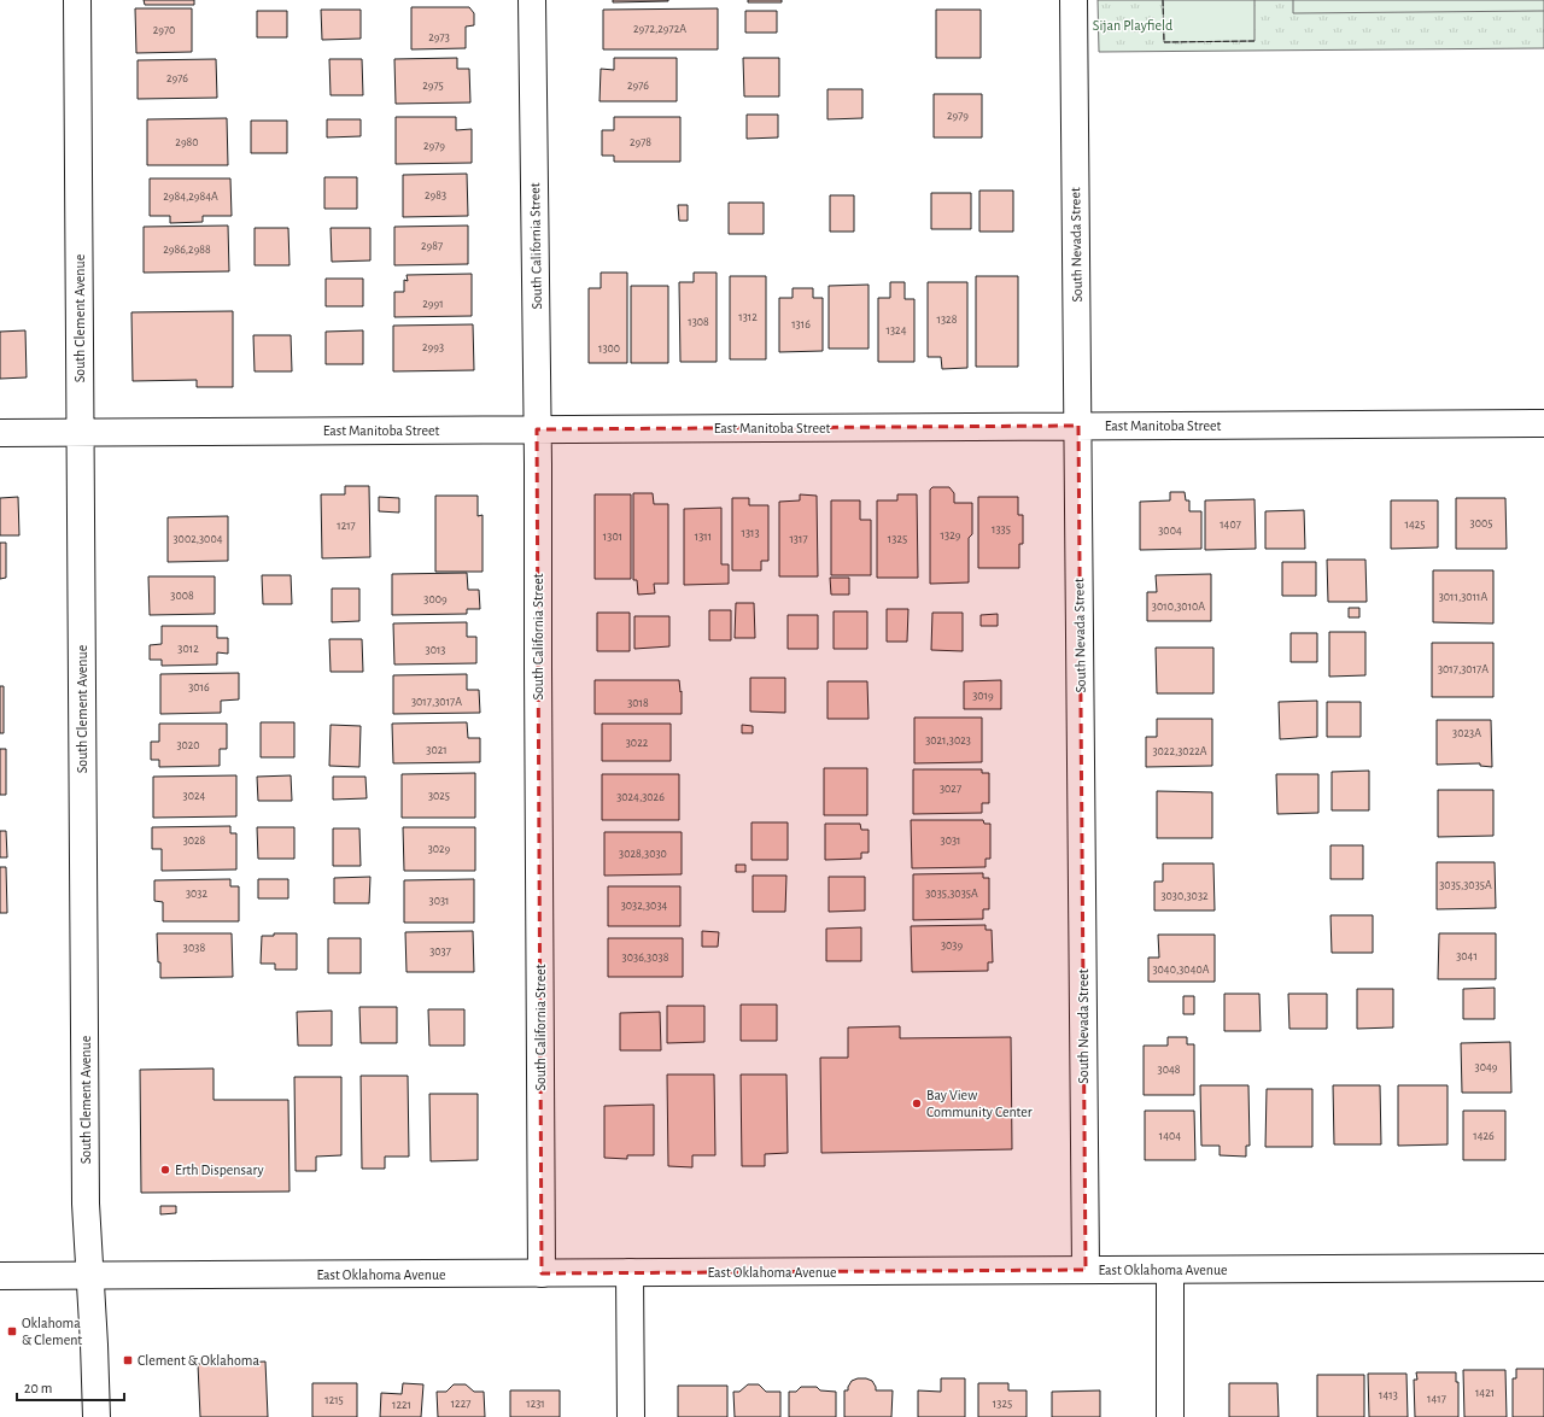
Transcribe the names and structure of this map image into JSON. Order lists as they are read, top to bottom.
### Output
{
  "streets": {
    "street": [
      "South Nevada Street",
      "South California Street",
      "South Clement Avenue",
      "East Manitoba Street",
      "East Oklahoma Avenue"
    ]
  },
  "crossings": [
    ["South Nevada Street", "East Manitoba Street"],
    ["South Nevada Street", "East Oklahoma Avenue"],
    ["South California Street", "East Manitoba Street"],
    ["South California Street", "East Oklahoma Avenue"],
    ["South Clement Avenue", "East Manitoba Street"],
    ["South Clement Avenue", "East Oklahoma Avenue"]
  ],
  "parks": ["Sijan Playfield"],
  "places": {
    "other": ["Bay View Community Center", "Erth Dispensary"],
    "transit": ["Oklahoma & Clement", "Clement & Oklahoma"]
  },
  "house_numbers": [
    "2972,2972A",
    "2970",
    "2973",
    "2976",
    "2975",
    "2976",
    "2979",
    "2980",
    "2978",
    "2979",
    "2983",
    "2984,2984A",
    "2987",
    "2986,2988",
    "2991",
    "1312",
    "1328",
    "1308",
    "1316",
    "1324",
    "2993",
    "1300",
    "3005",
    "1407",
    "1425",
    "1217",
    "1335",
    "3004",
    "1313",
    "1329",
    "1301",
    "1311",
    "3002,3004",
    "1317",
    "1325",
    "3008",
    "3011,3011A",
    "3009",
    "3010,3010A",
    "3012",
    "3013",
    "3017,3017A",
    "3016",
    "3019",
    "3017,3017A",
    "3018",
    "3023A",
    "3021,3023",
    "3022",
    "3020",
    "3021",
    "3022,3022A",
    "3027",
    "3024",
    "3025",
    "3024,3026",
    "3028",
    "3031",
    "3029",
    "3028,3030",
    "3035,3035A",
    "3032",
    "3035,3035A",
    "3030,3032",
    "3031",
    "3032,3034",
    "3039",
    "3038",
    "3037",
    "3041",
    "3036,3038",
    "3040,3040A",
    "3049",
    "3048",
    "1404",
    "1426",
    "1421",
    "1413",
    "1417",
    "1215",
    "1227",
    "1231",
    "1325",
    "1221"
  ],
  "scale_bar": "20 m"
}
